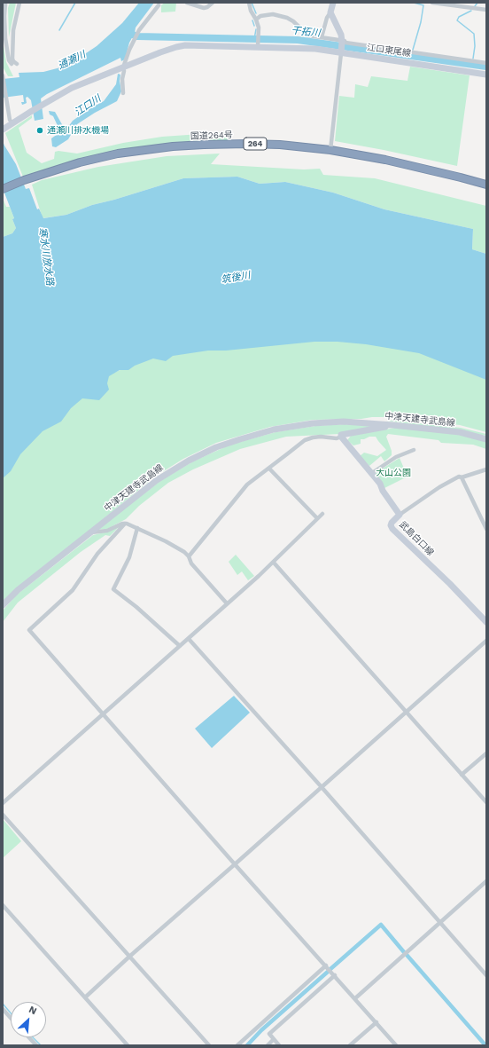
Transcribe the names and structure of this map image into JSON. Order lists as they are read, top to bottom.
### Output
{
  "streets": {
    "highway": ["国道264号", "264"],
    "main road": ["江口東尾線", "中津天建寺武島線", "武島白口線"]
  },
  "water": [
    "干拓川",
    "通瀬川",
    "江口川",
    "寒水川放水路",
    "筑後川"
  ],
  "parks": ["大山公園"],
  "places": ["通瀬川排水機場"],
  "north": "top right"
}
